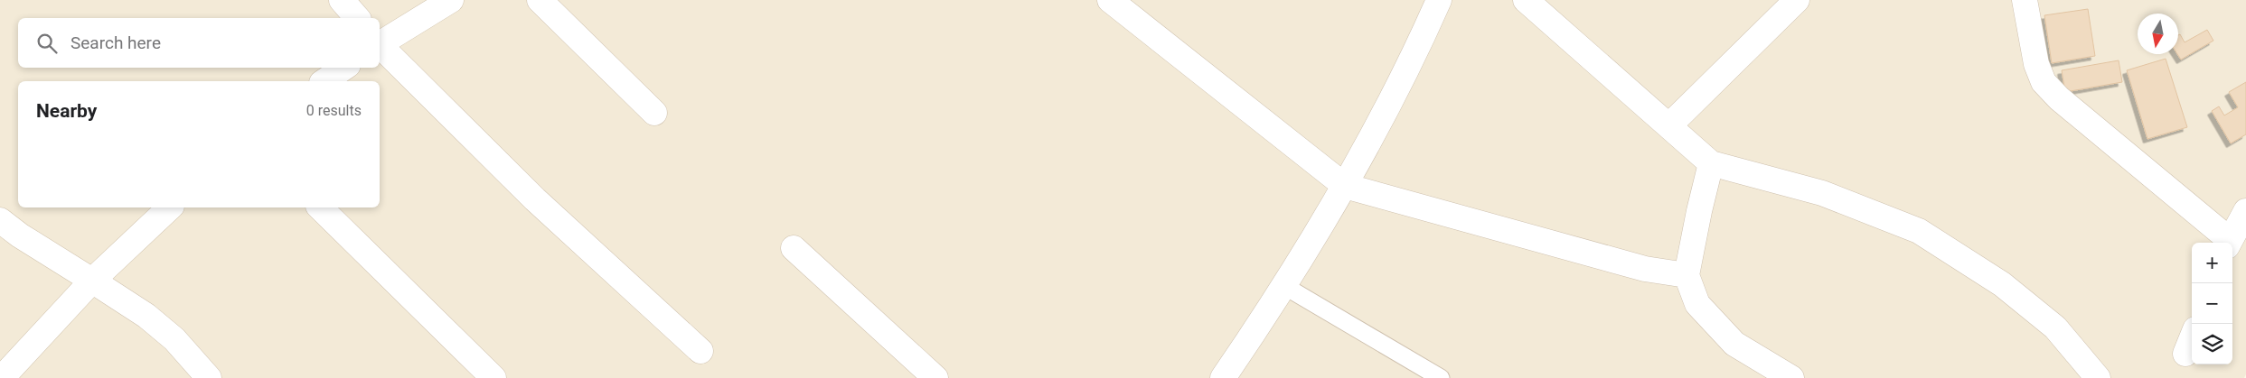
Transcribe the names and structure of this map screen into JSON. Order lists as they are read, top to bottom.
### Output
{
  "north": "bottom",
  "page": {
    "search": "Search here",
    "heading": ["Nearby", "0 results"],
    "map_buttons": ["+", "−"]
  }
}
